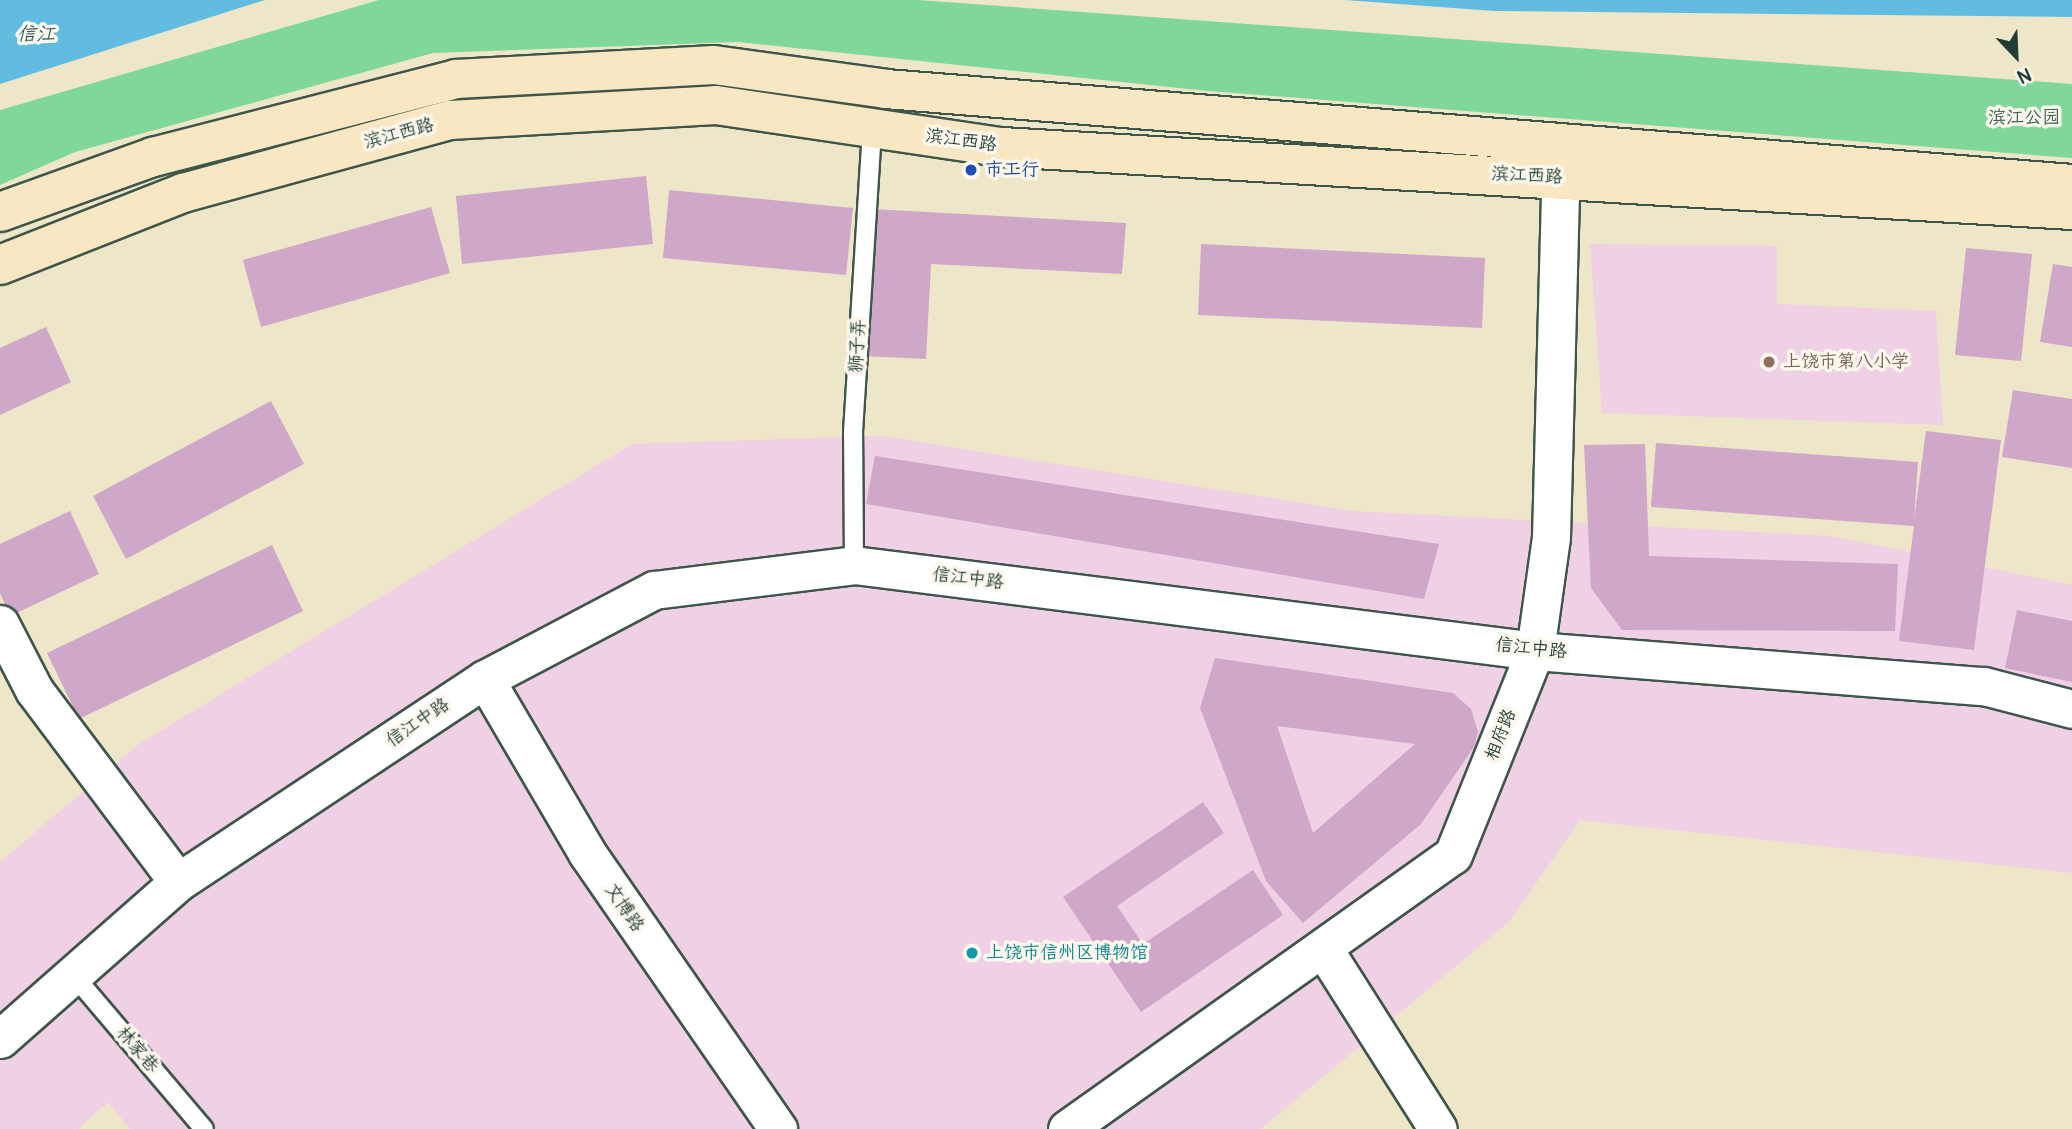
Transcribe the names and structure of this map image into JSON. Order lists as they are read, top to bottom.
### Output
{
  "streets": {
    "main road": ["滨江西路"],
    "street": ["信江中路", "相府路", "文博路"],
    "lane": ["狮子弄", "林家巷"]
  },
  "crossings": [
    ["滨江西路", "狮子弄"],
    ["滨江西路", "相府路"],
    ["狮子弄", "信江中路"],
    ["信江中路", "相府路"],
    ["信江中路", "文博路"],
    ["信江中路", "林家巷"]
  ],
  "water": ["信江"],
  "parks": ["滨江公园"],
  "places": ["市工行", "上饶市第八小学", "上饶市信州区博物馆"],
  "north": "bottom right"
}
